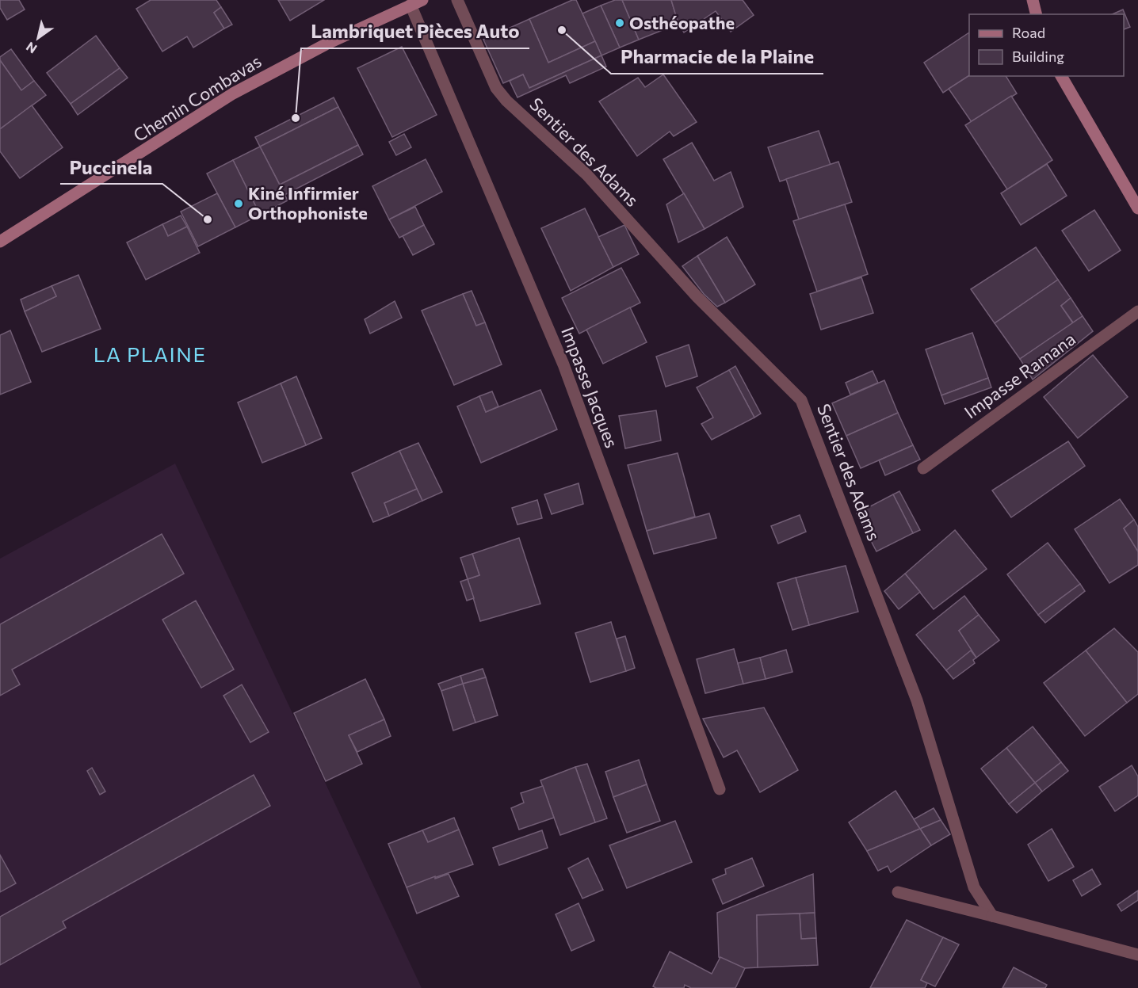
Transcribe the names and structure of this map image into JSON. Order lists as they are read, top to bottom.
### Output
{
  "streets": {
    "street": [
      "Chemin Combavas",
      "Sentier des Adams",
      "Impasse Ramana",
      "Impasse Jacques"
    ]
  },
  "crossings": [
    ["Chemin Combavas", "Impasse Jacques"]
  ],
  "districts": ["LA PLAINE"],
  "places": [
    "Osthéopathe",
    "Pharmacie de la Plaine",
    "Lambriquet Pièces Auto",
    "Kiné Infirmier Orthophoniste",
    "Puccinela"
  ],
  "legend": ["Road", "Building"],
  "north": "bottom left"
}
